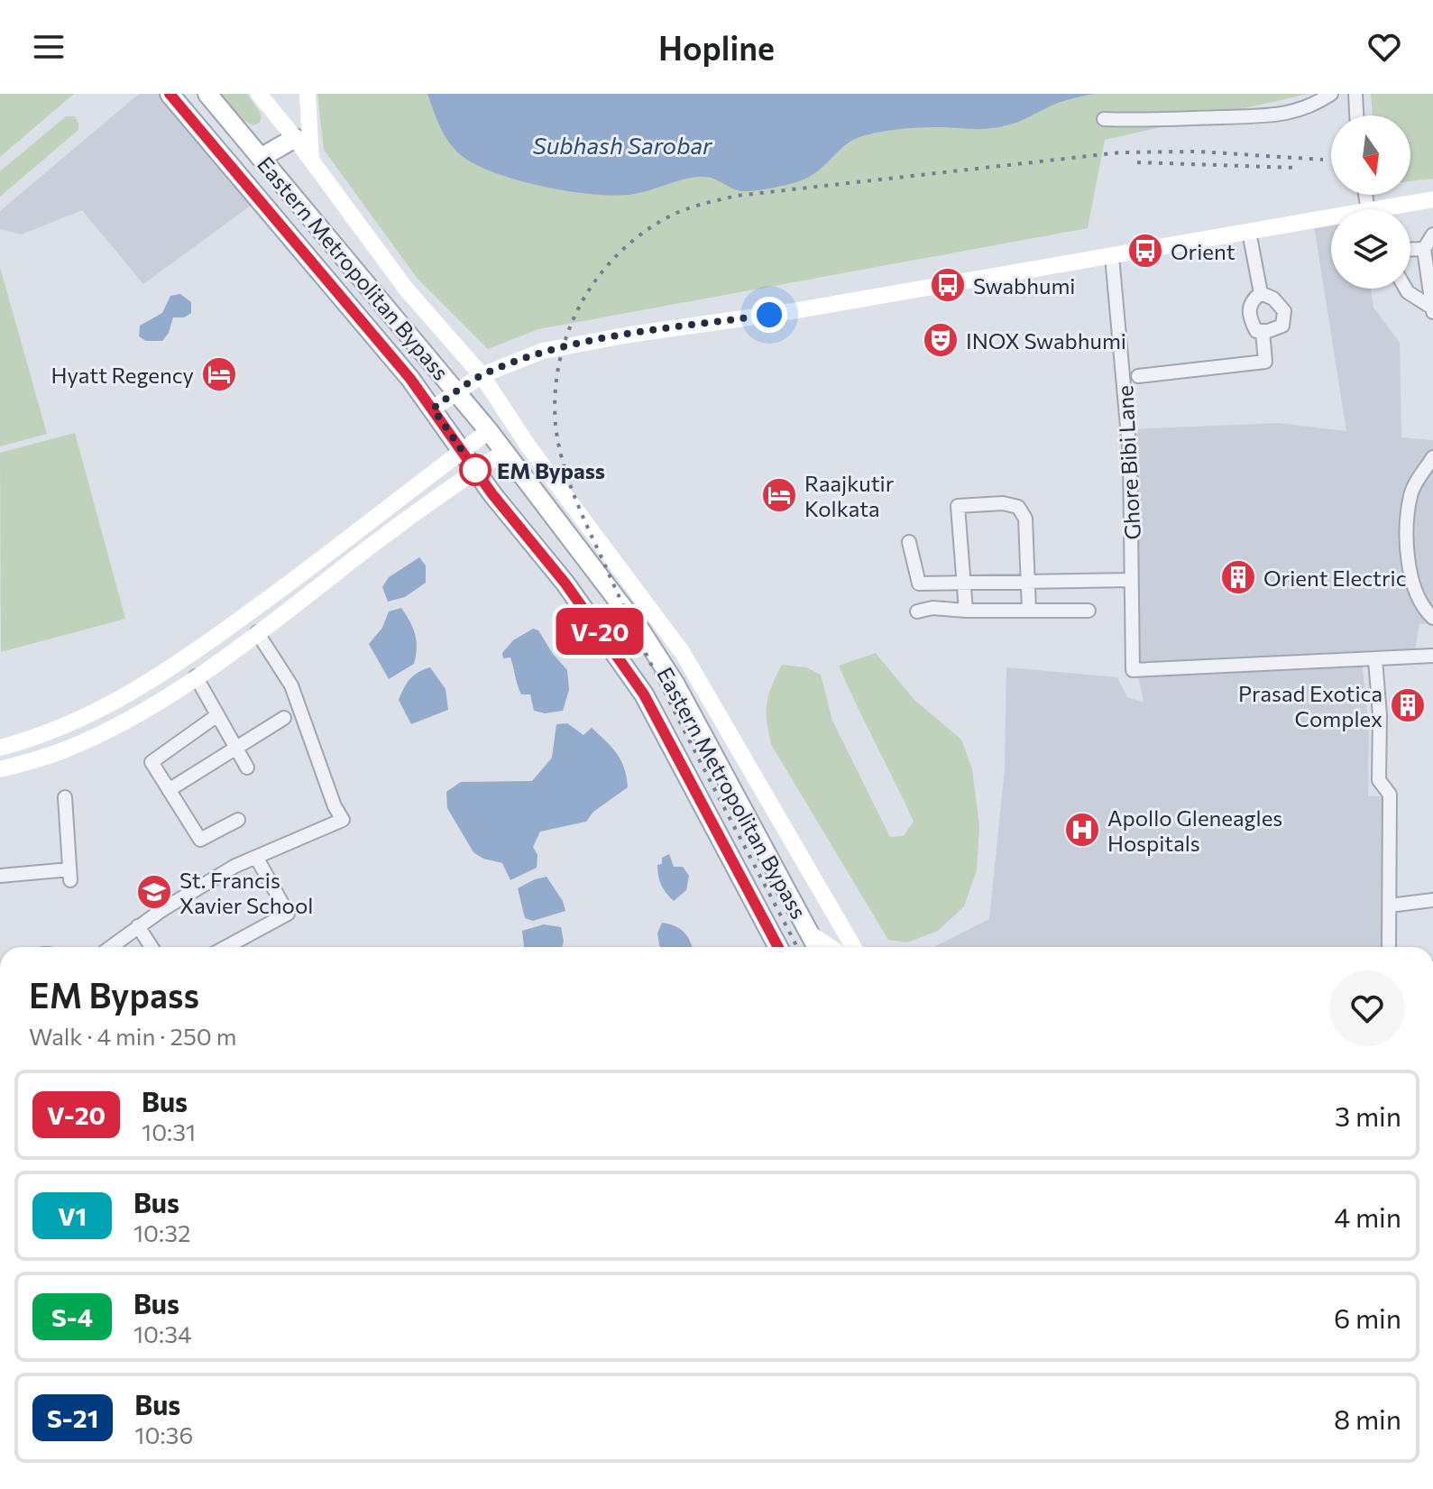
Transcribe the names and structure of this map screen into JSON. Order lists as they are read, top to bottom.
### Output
{
  "streets": {
    "main road": ["Eastern Metropolitan Bypass"],
    "street": ["Ghore Bibi Lane"]
  },
  "water": ["Subhash Sarobar"],
  "places": {
    "bus stop": ["Orient", "Swabhumi"],
    "theatre": ["INOX Swabhumi"],
    "hotel": ["Hyatt Regency", "Raajkutir Kolkata"],
    "other": ["EM Bypass"],
    "building": ["Orient Electric", "Prasad Exotica Complex"],
    "hospital": ["Apollo Gleneagles Hospitals"],
    "school or university": ["St. Francis Xavier School"]
  },
  "lines": ["bus line V-20"],
  "north": "bottom",
  "page": {
    "header": "Hopline",
    "on_map": "V-20",
    "heading": ["EM Bypass", "Walk · 4 min · 250 m"],
    "list": [
      {
        "mark": "V-20",
        "name": "Bus",
        "note": "10:31",
        "value": "3 min"
      },
      {
        "mark": "V1",
        "name": "Bus",
        "note": "10:32",
        "value": "4 min"
      },
      {
        "mark": "S-4",
        "name": "Bus",
        "note": "10:34",
        "value": "6 min"
      },
      {
        "mark": "S-21",
        "name": "Bus",
        "note": "10:36",
        "value": "8 min"
      }
    ]
  }
}
